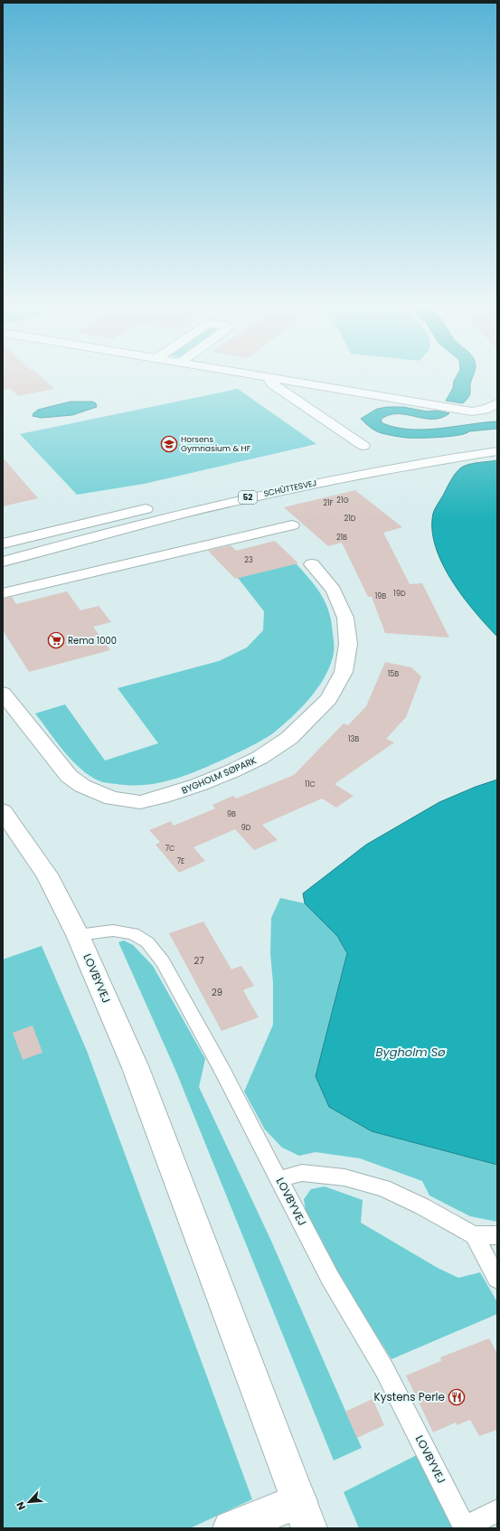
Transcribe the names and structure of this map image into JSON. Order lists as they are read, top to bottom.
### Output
{
  "streets": {
    "street": [
      "SCHÜTTESVEJ",
      "52",
      "BYGHOLM SØPARK",
      "LOVBYVEJ"
    ]
  },
  "water": ["Bygholm Sø"],
  "places": {
    "school or university": ["Horsens Gymnasium & HF"],
    "supermarket": ["Rema 1000"],
    "restaurant": ["Kystens Perle"]
  },
  "house_numbers": [
    "21G",
    "21F",
    "21D",
    "21B",
    "23",
    "19D",
    "19B",
    "15B",
    "13B",
    "11C",
    "9B",
    "9D",
    "7C",
    "7E",
    "27",
    "29"
  ],
  "north": "bottom left"
}
